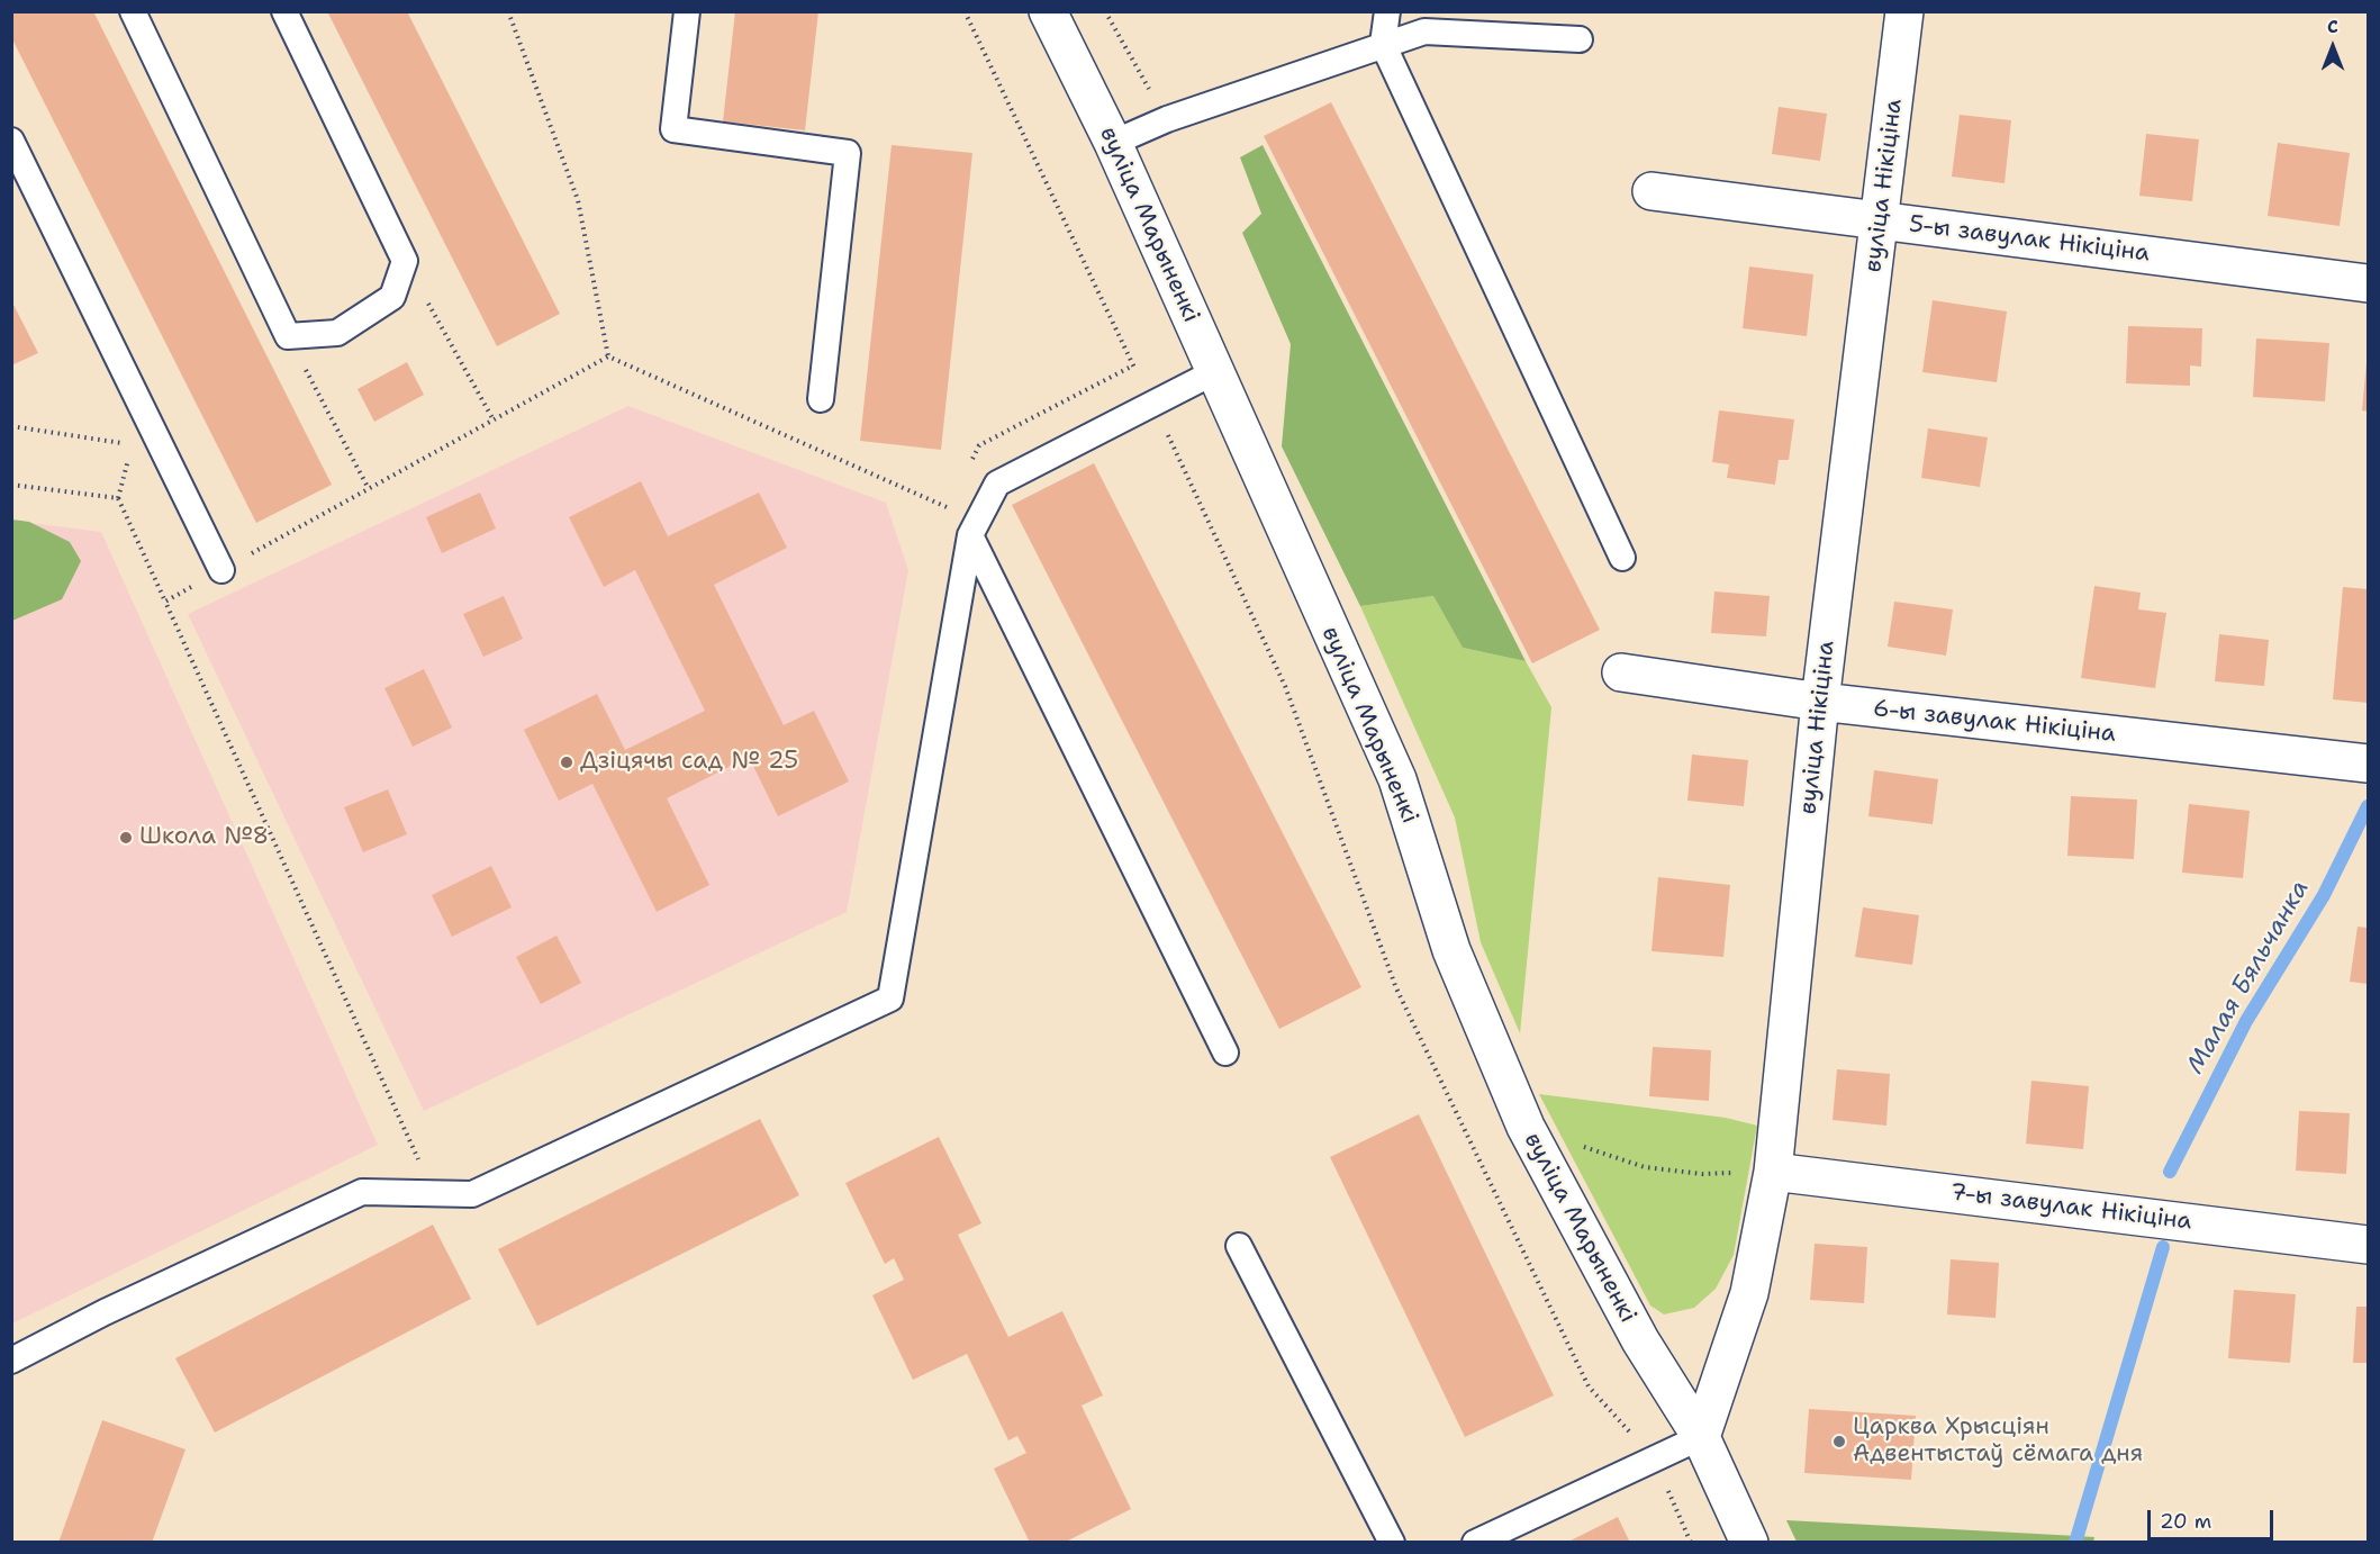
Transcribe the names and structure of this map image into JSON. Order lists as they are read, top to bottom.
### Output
{
  "streets": {
    "street": [
      "вуліца Нікіціна",
      "вуліца Марыненкі",
      "5-ы завулак Нікіціна",
      "6-ы завулак Нікіціна",
      "7-ы завулак Нікіціна"
    ]
  },
  "crossings": [
    ["вуліца Нікіціна", "вуліца Марыненкі"],
    ["вуліца Нікіціна", "5-ы завулак Нікіціна"],
    ["вуліца Нікіціна", "6-ы завулак Нікіціна"],
    ["вуліца Нікіціна", "7-ы завулак Нікіціна"]
  ],
  "water": ["Малая Бяльчанка"],
  "places": ["Дзіцячы сад № 25", "Школа №8", "Царква Хрысціян Адвентыстаў сёмага дня"],
  "scale_bar": "20 m",
  "north": "top"
}
